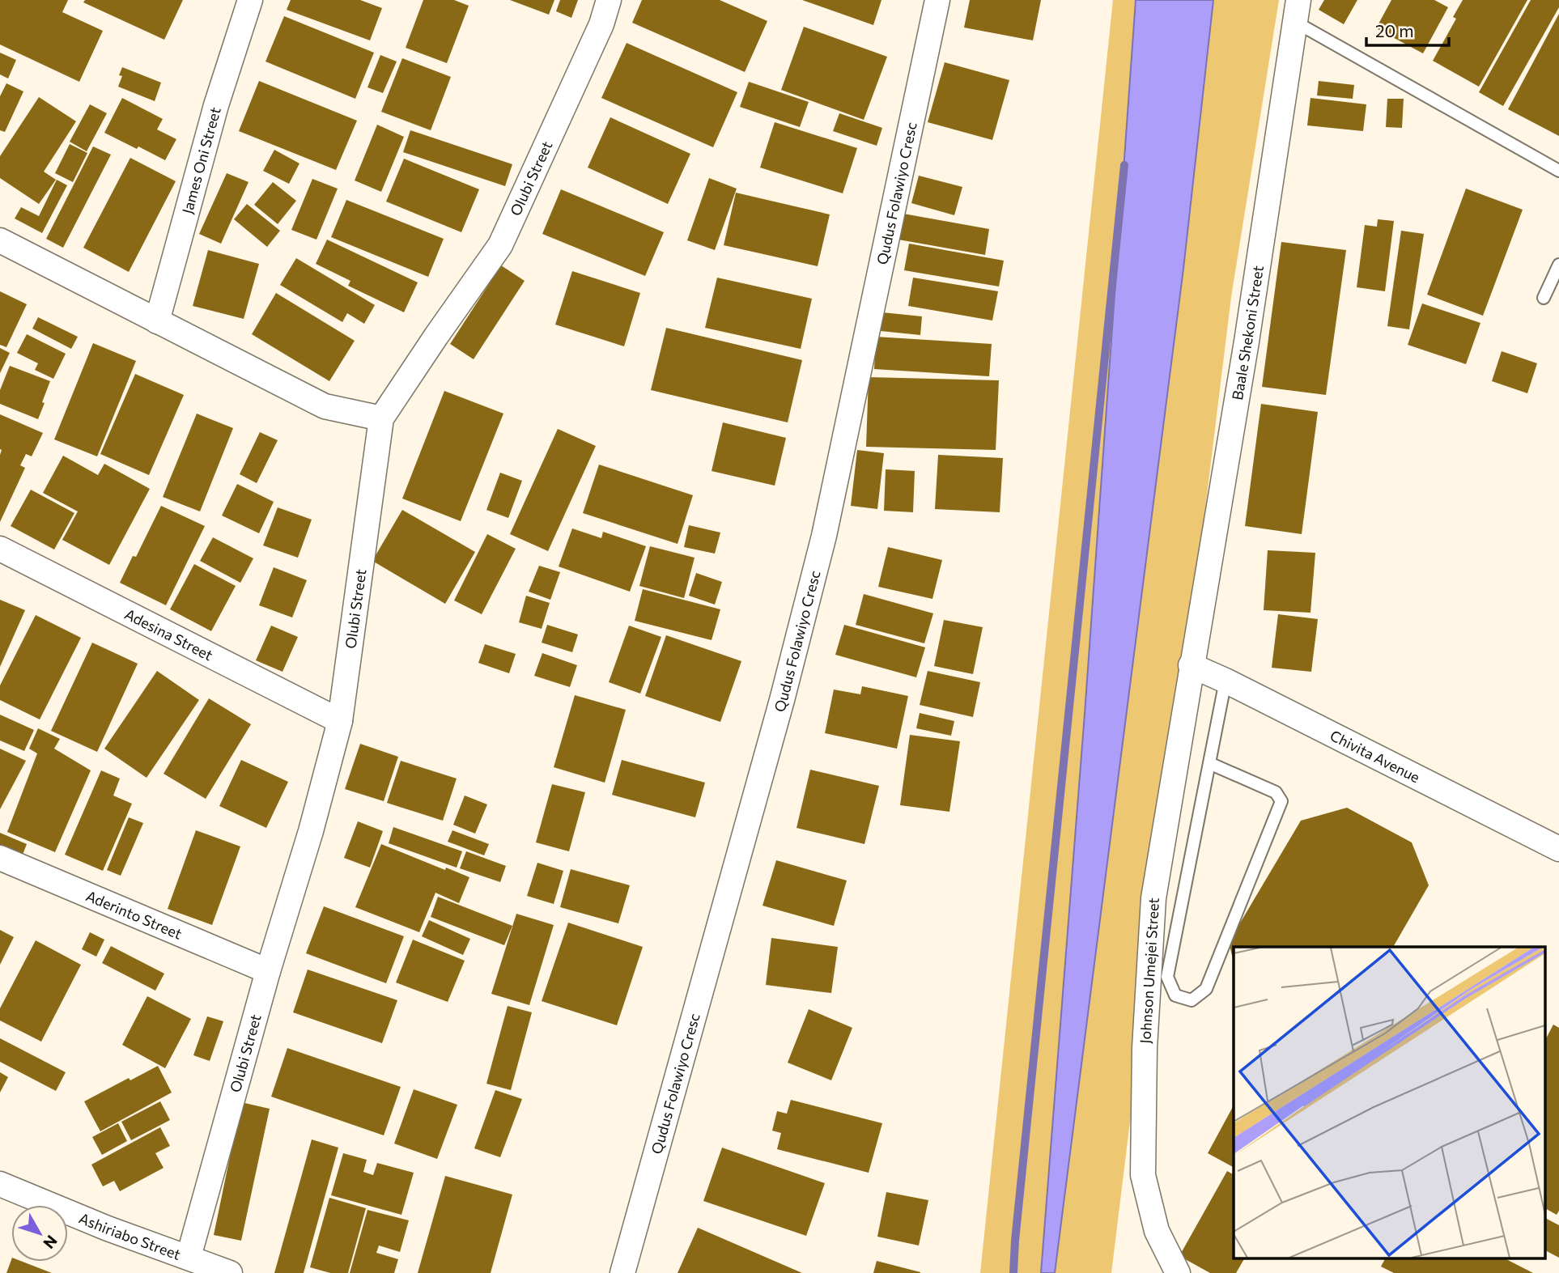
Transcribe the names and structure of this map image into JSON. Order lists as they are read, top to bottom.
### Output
{
  "streets": {
    "street": [
      "James Oni Street",
      "Olubi Street",
      "Qudus Folawiyo Cresc",
      "Baale Shekoni Street",
      "Adesina Street",
      "Chivita Avenue",
      "Aderinto Street",
      "Johnson Umejei Street",
      "Ashiriabo Street"
    ]
  },
  "crossings": [
    ["Olubi Street", "Adesina Street"],
    ["Olubi Street", "Aderinto Street"],
    ["Olubi Street", "Ashiriabo Street"],
    ["Baale Shekoni Street", "Chivita Avenue"],
    ["Baale Shekoni Street", "Johnson Umejei Street"],
    ["Chivita Avenue", "Johnson Umejei Street"]
  ],
  "scale_bar": "20 m",
  "north": "bottom right"
}
